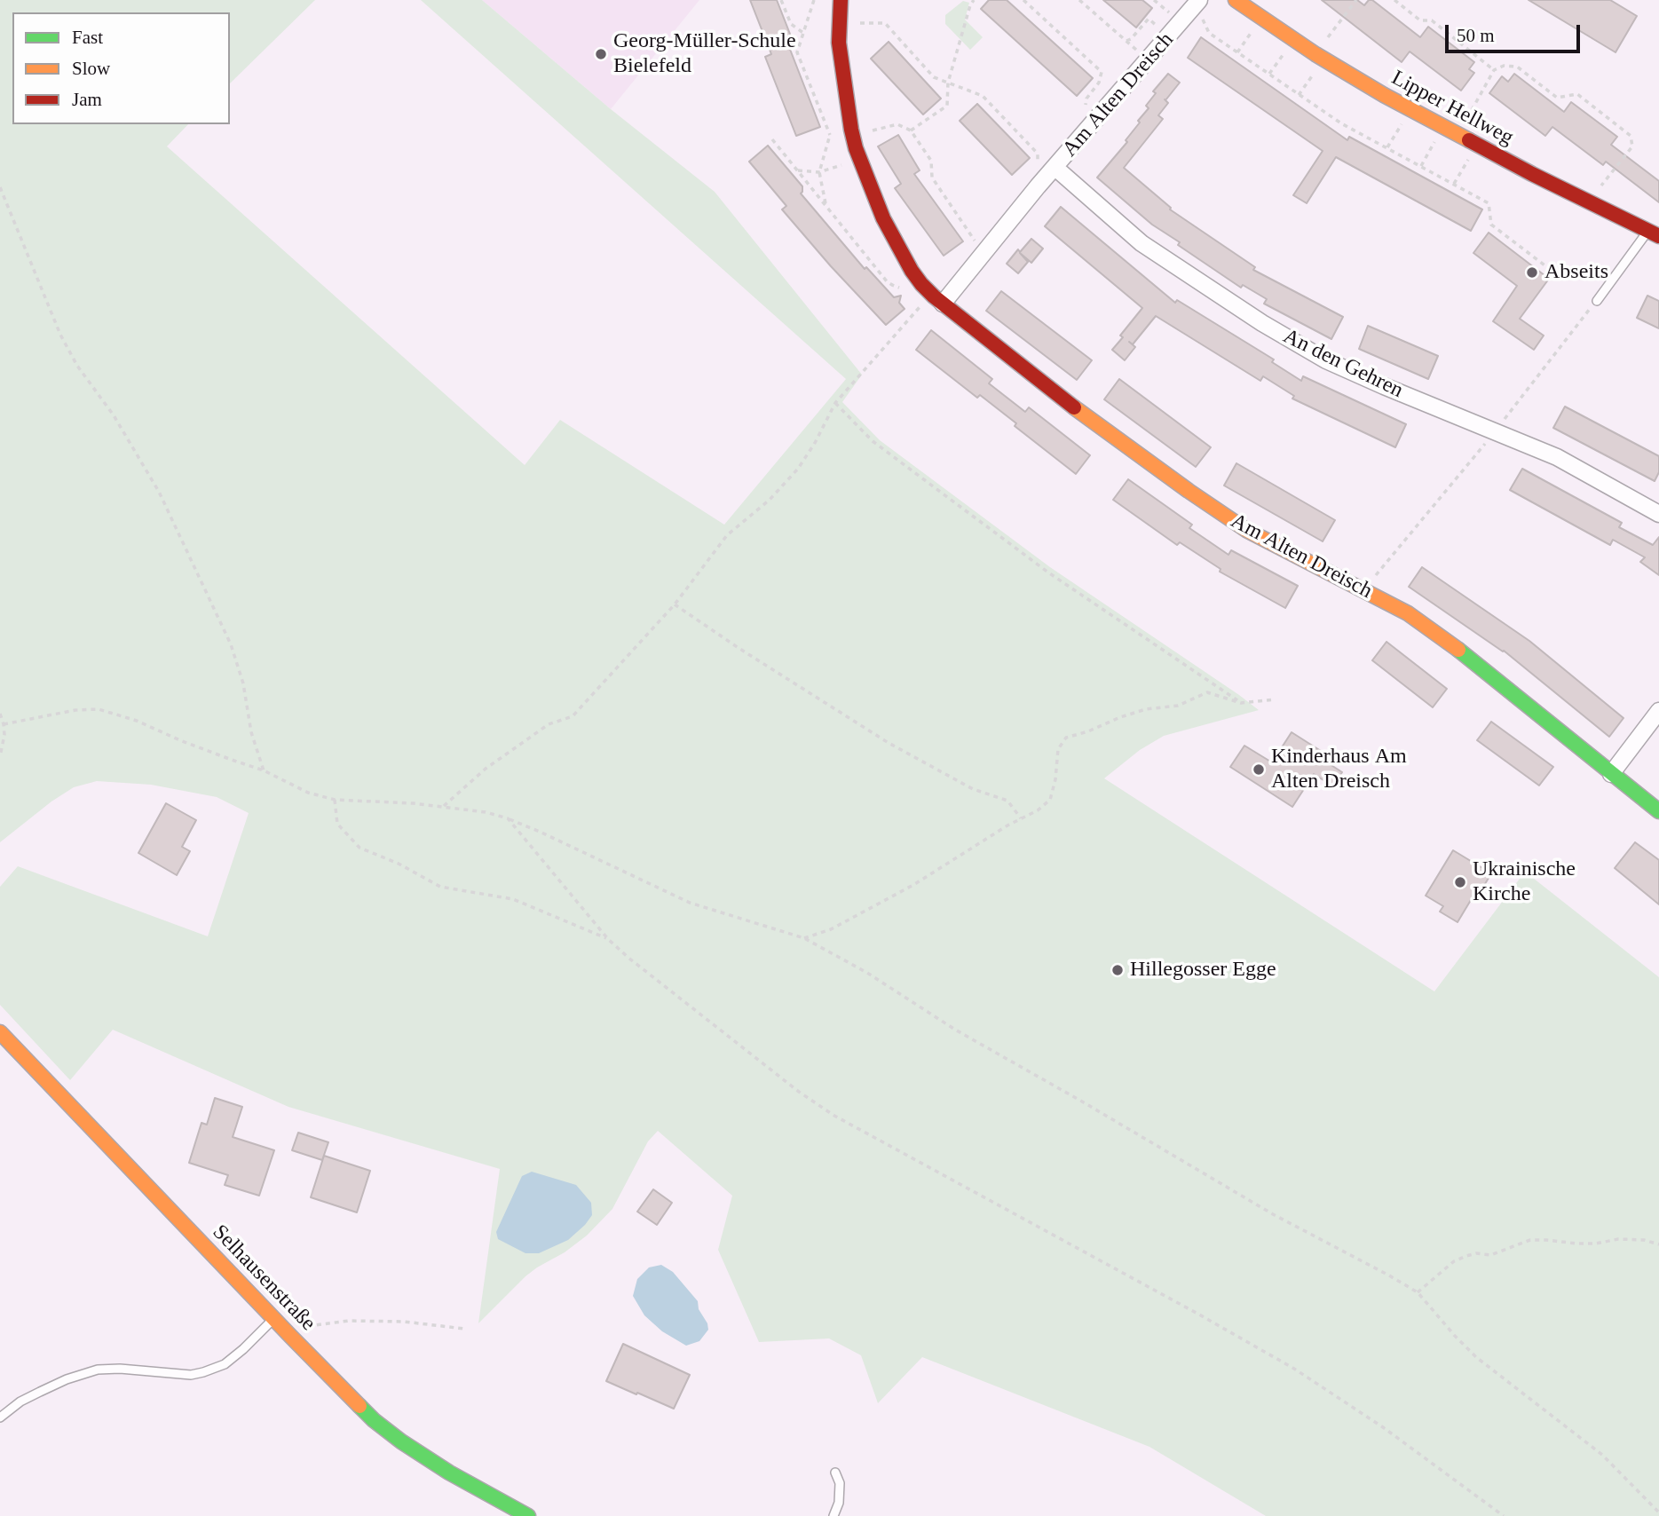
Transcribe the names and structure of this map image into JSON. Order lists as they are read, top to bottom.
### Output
{
  "streets": {
    "street": [
      "Am Alten Dreisch",
      "Lipper Hellweg",
      "An den Gehren",
      "Selhausenstraße"
    ]
  },
  "crossings": [
    ["Am Alten Dreisch", "An den Gehren"]
  ],
  "places": [
    "Georg-Müller-Schule Bielefeld",
    "Abseits",
    "Kinderhaus Am Alten Dreisch",
    "Ukrainische Kirche",
    "Hillegosser Egge"
  ],
  "legend": ["Fast", "Slow", "Jam"],
  "scale_bar": "50 m"
}
